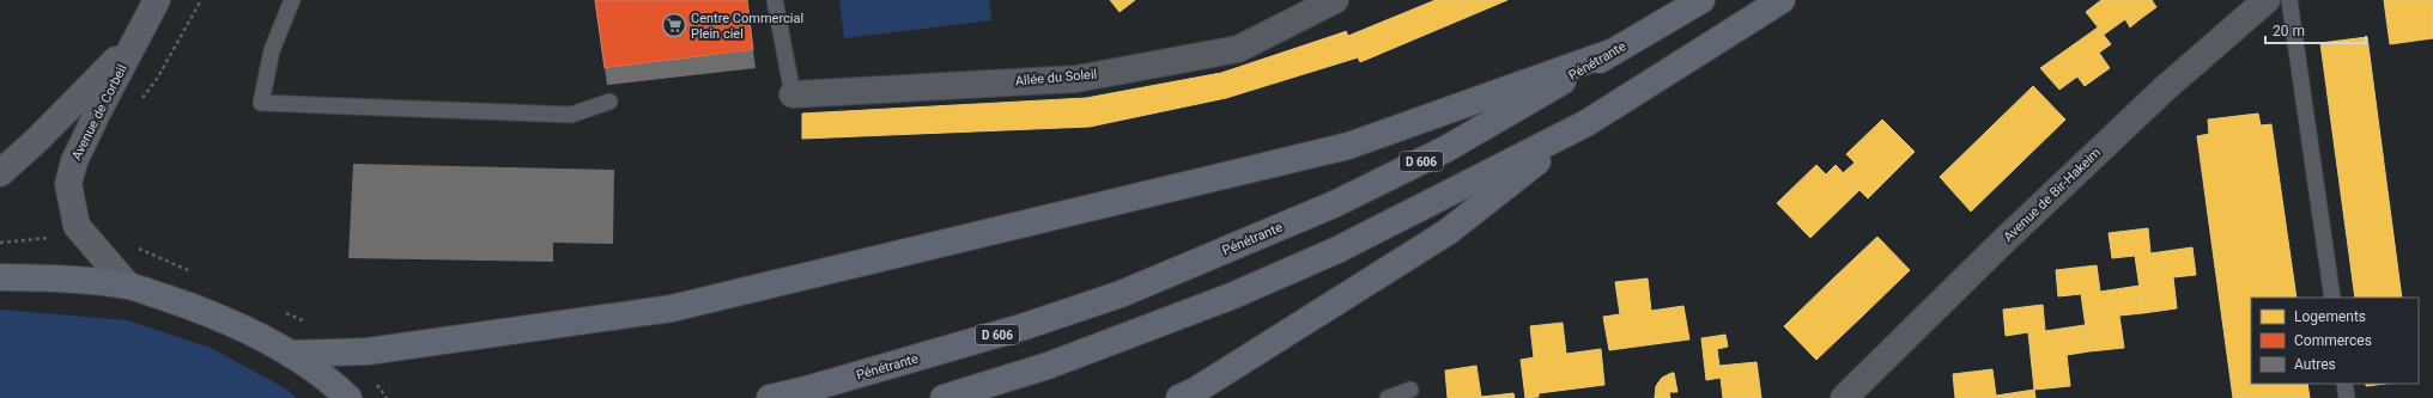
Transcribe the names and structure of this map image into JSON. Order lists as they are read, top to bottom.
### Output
{
  "streets": {
    "main road": ["Pénétrante", "Avenue de Corbeil", "D 606"],
    "street": ["Allée du Soleil", "Avenue de Bir-Hakeim"]
  },
  "places": {
    "supermarket": ["Centre Commercial Plein ciel"]
  },
  "legend": ["Logements", "Commerces", "Autres"],
  "scale_bar": "20 m"
}
